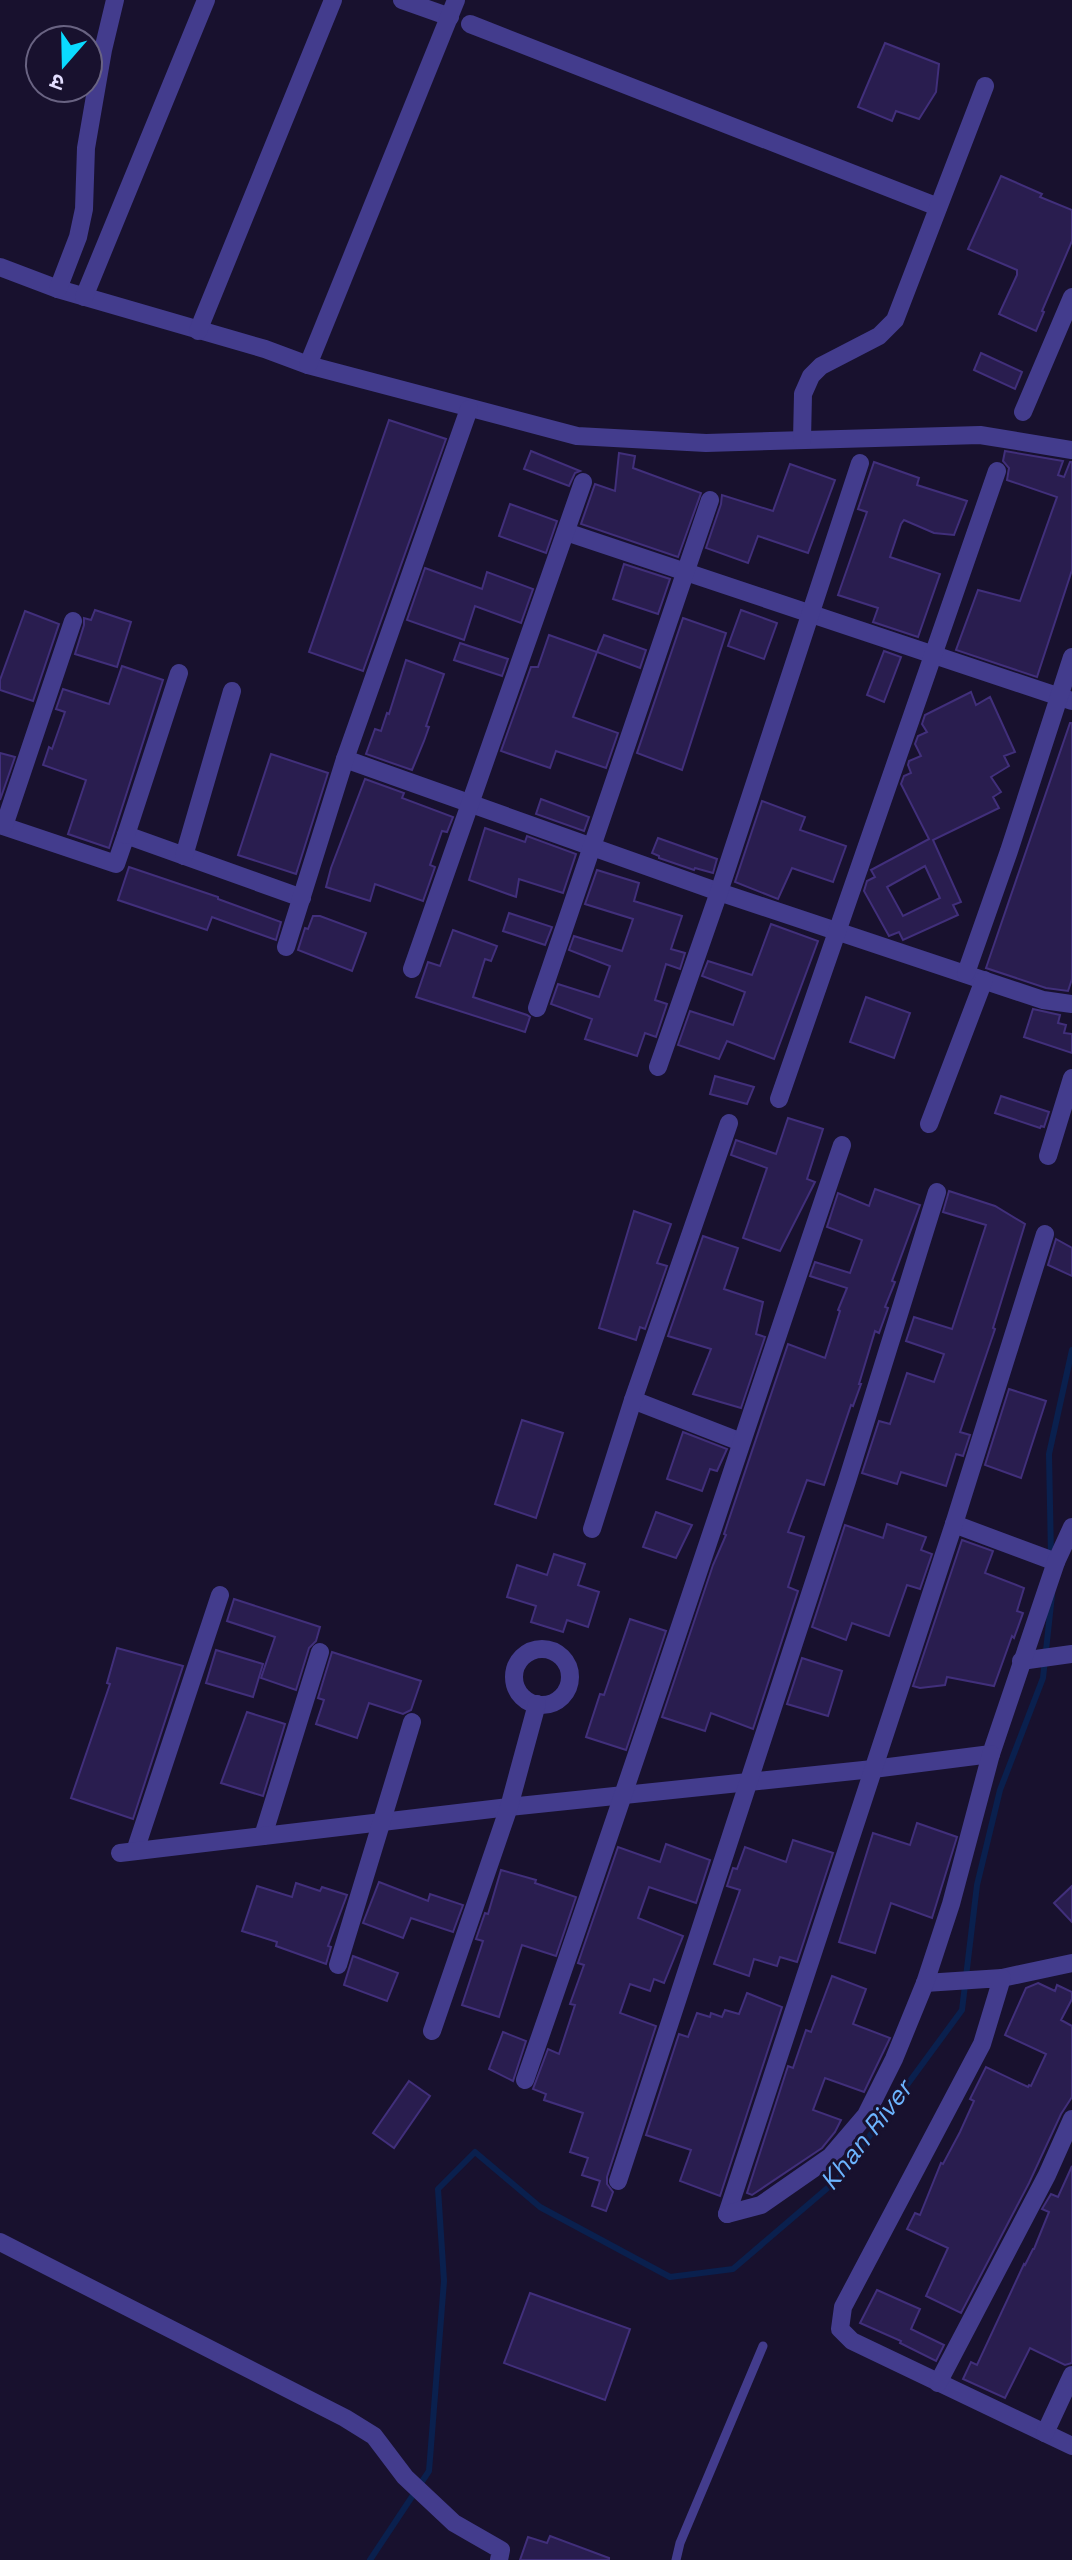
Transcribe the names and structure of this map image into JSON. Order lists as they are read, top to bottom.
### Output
{
  "water": ["Khan River"],
  "north": "bottom"
}
